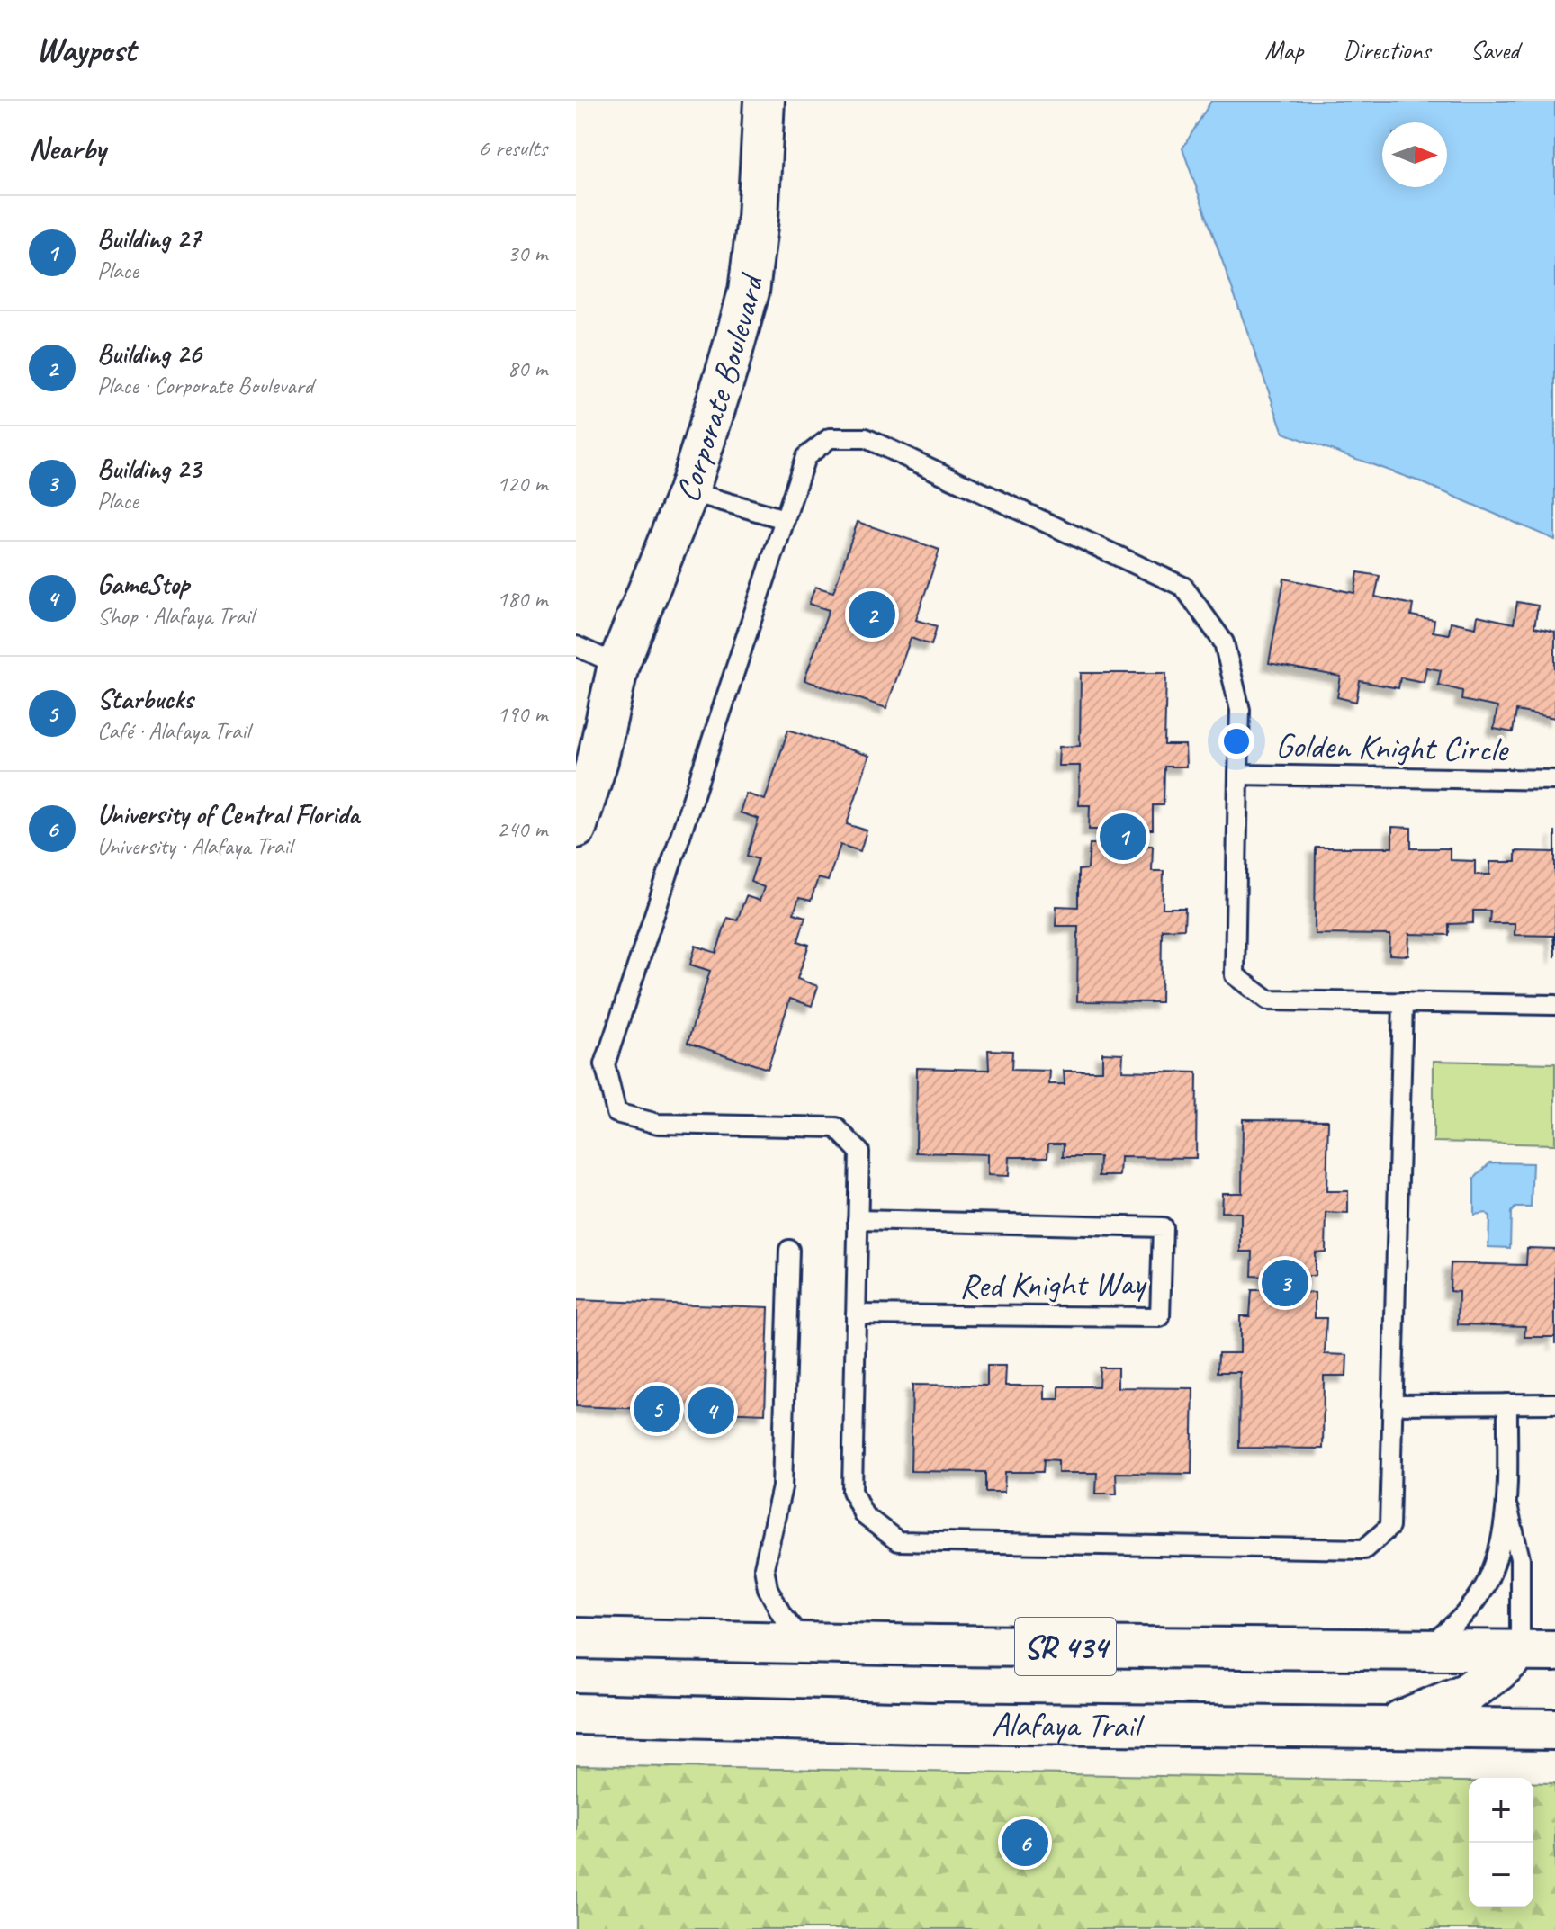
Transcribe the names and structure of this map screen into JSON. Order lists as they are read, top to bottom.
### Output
{
  "streets": {
    "main road": ["Corporate Boulevard", "SR 434", "Alafaya Trail"],
    "lane": ["Golden Knight Circle", "Red Knight Way"]
  },
  "north": "right",
  "page": {
    "header": "Waypost",
    "nav": ["Map", "Directions", "Saved"],
    "heading": ["Nearby", "6 results"],
    "list": [
      {
        "mark": "1",
        "name": "Building 27",
        "note": "Place",
        "value": "30 m"
      },
      {
        "mark": "2",
        "name": "Building 26",
        "note": "Place · Corporate Boulevard",
        "value": "80 m"
      },
      {
        "mark": "3",
        "name": "Building 23",
        "note": "Place",
        "value": "120 m"
      },
      {
        "mark": "4",
        "name": "GameStop",
        "note": "Shop · Alafaya Trail",
        "value": "180 m"
      },
      {
        "mark": "5",
        "name": "Starbucks",
        "note": "Café · Alafaya Trail",
        "value": "190 m"
      },
      {
        "mark": "6",
        "name": "University of Central Florida",
        "note": "University · Alafaya Trail",
        "value": "240 m"
      }
    ],
    "pins": [
      "2",
      "1",
      "3",
      "5",
      "4",
      "6"
    ],
    "map_buttons": ["+", "−"]
  }
}
